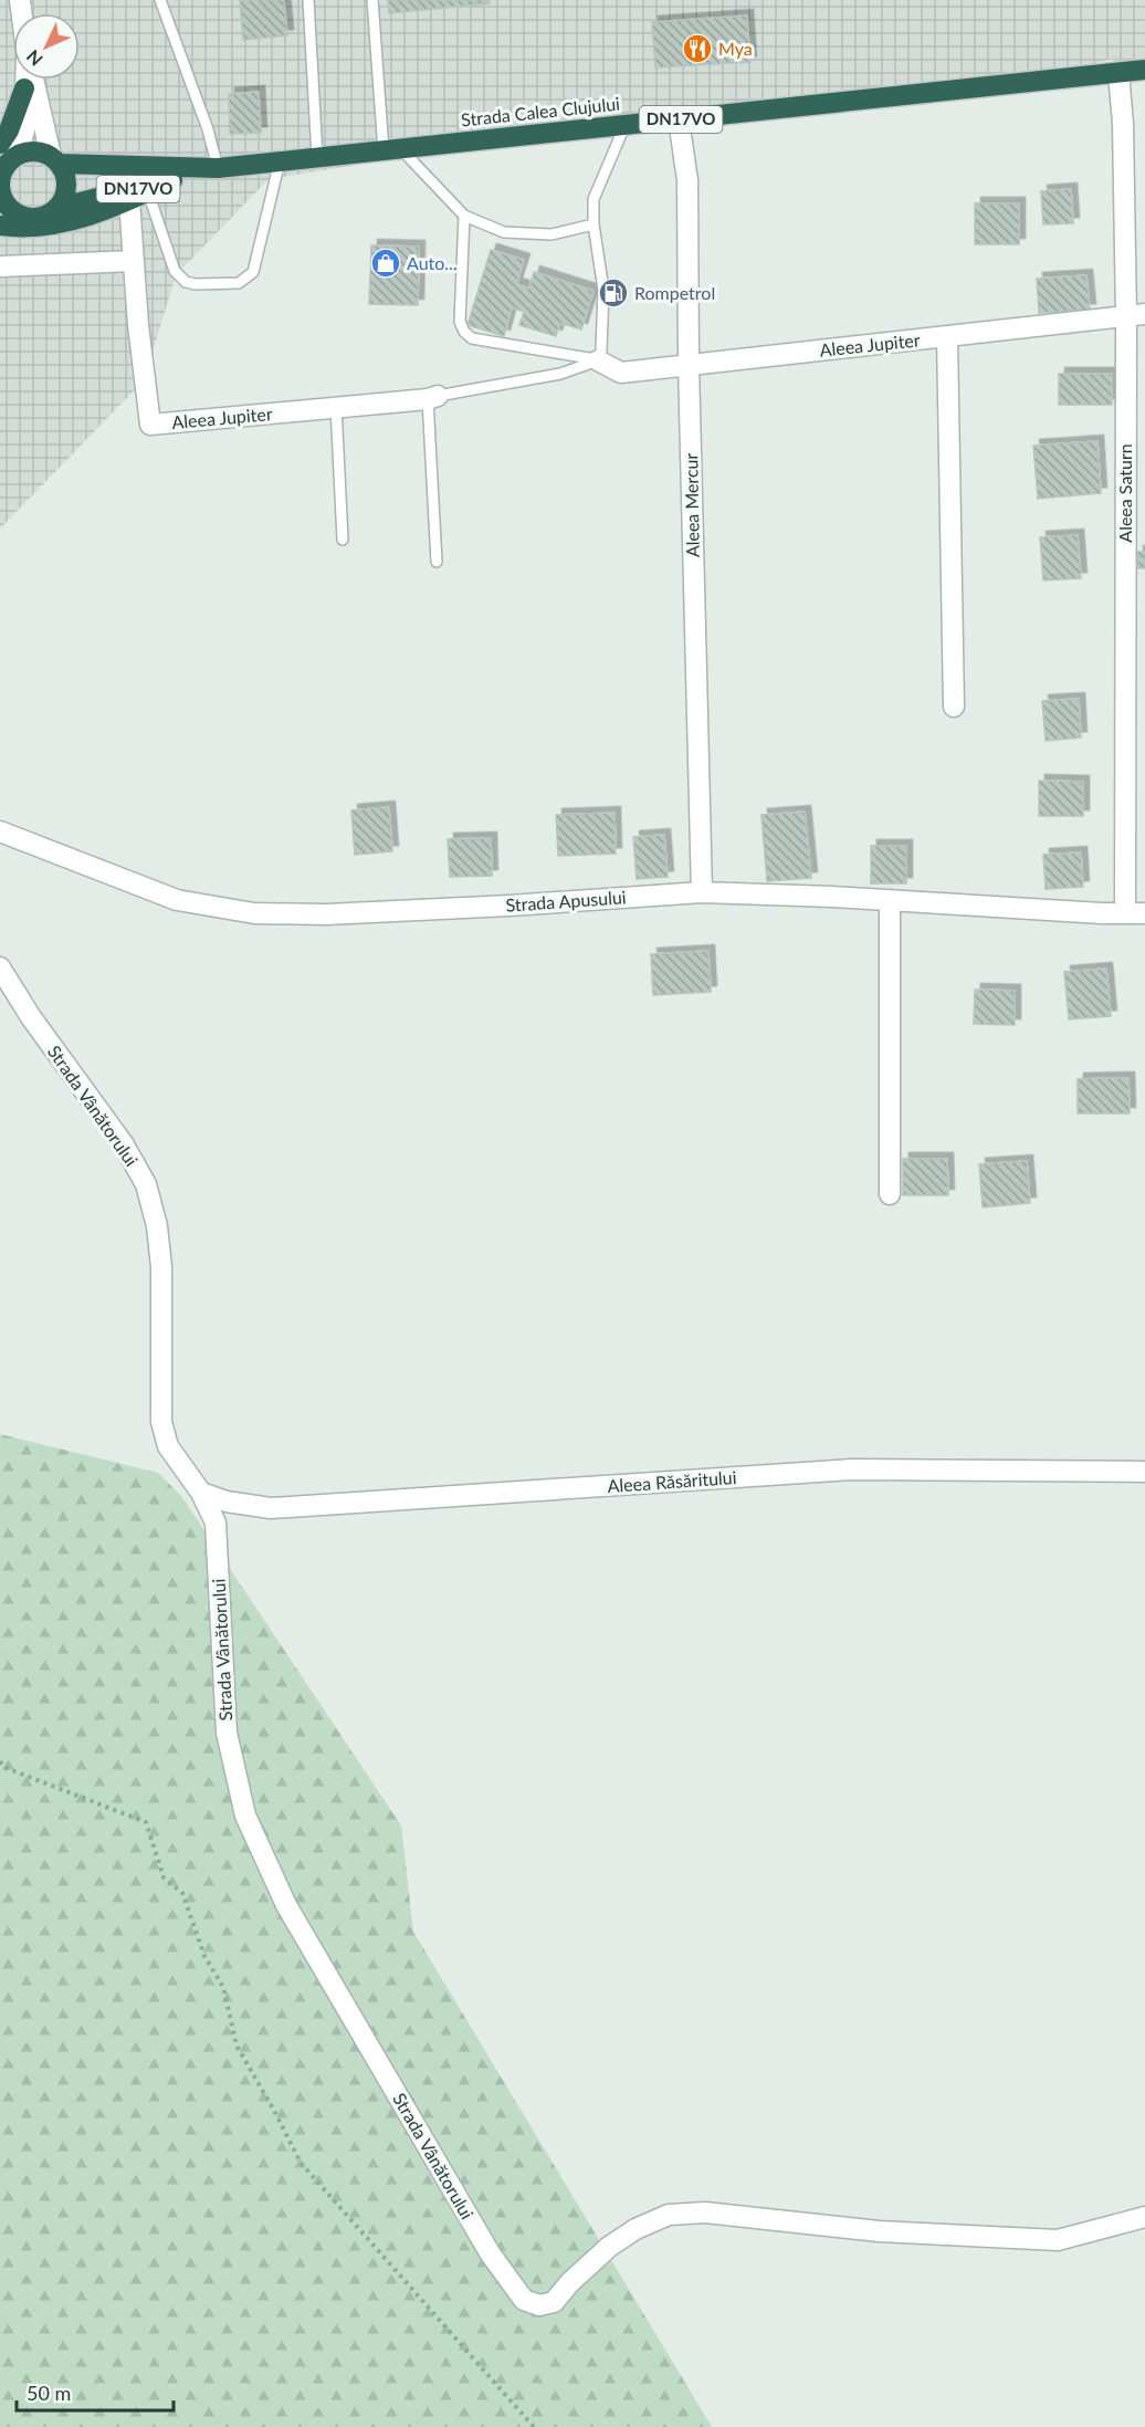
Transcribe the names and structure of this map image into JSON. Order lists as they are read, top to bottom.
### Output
{
  "streets": {
    "highway": ["Strada Calea Clujului", "DN17VO"],
    "street": [
      "Aleea Jupiter",
      "Aleea Saturn",
      "Aleea Mercur",
      "Strada Apusului",
      "Strada Vânătorului",
      "Aleea Răsăritului"
    ]
  },
  "crossings": [
    ["Strada Calea Clujului", "DN17VO"],
    ["Strada Calea Clujului", "Aleea Saturn"],
    ["Strada Calea Clujului", "Aleea Mercur"],
    ["Aleea Jupiter", "Aleea Saturn"],
    ["Aleea Jupiter", "Aleea Mercur"],
    ["Aleea Saturn", "Strada Apusului"],
    ["Aleea Mercur", "Strada Apusului"],
    ["Strada Vânătorului", "Aleea Răsăritului"]
  ],
  "places": {
    "restaurant": ["Mya"],
    "shop": ["Auto..."],
    "fuel station": ["Rompetrol"]
  },
  "scale_bar": "50 m",
  "north": "bottom left"
}
